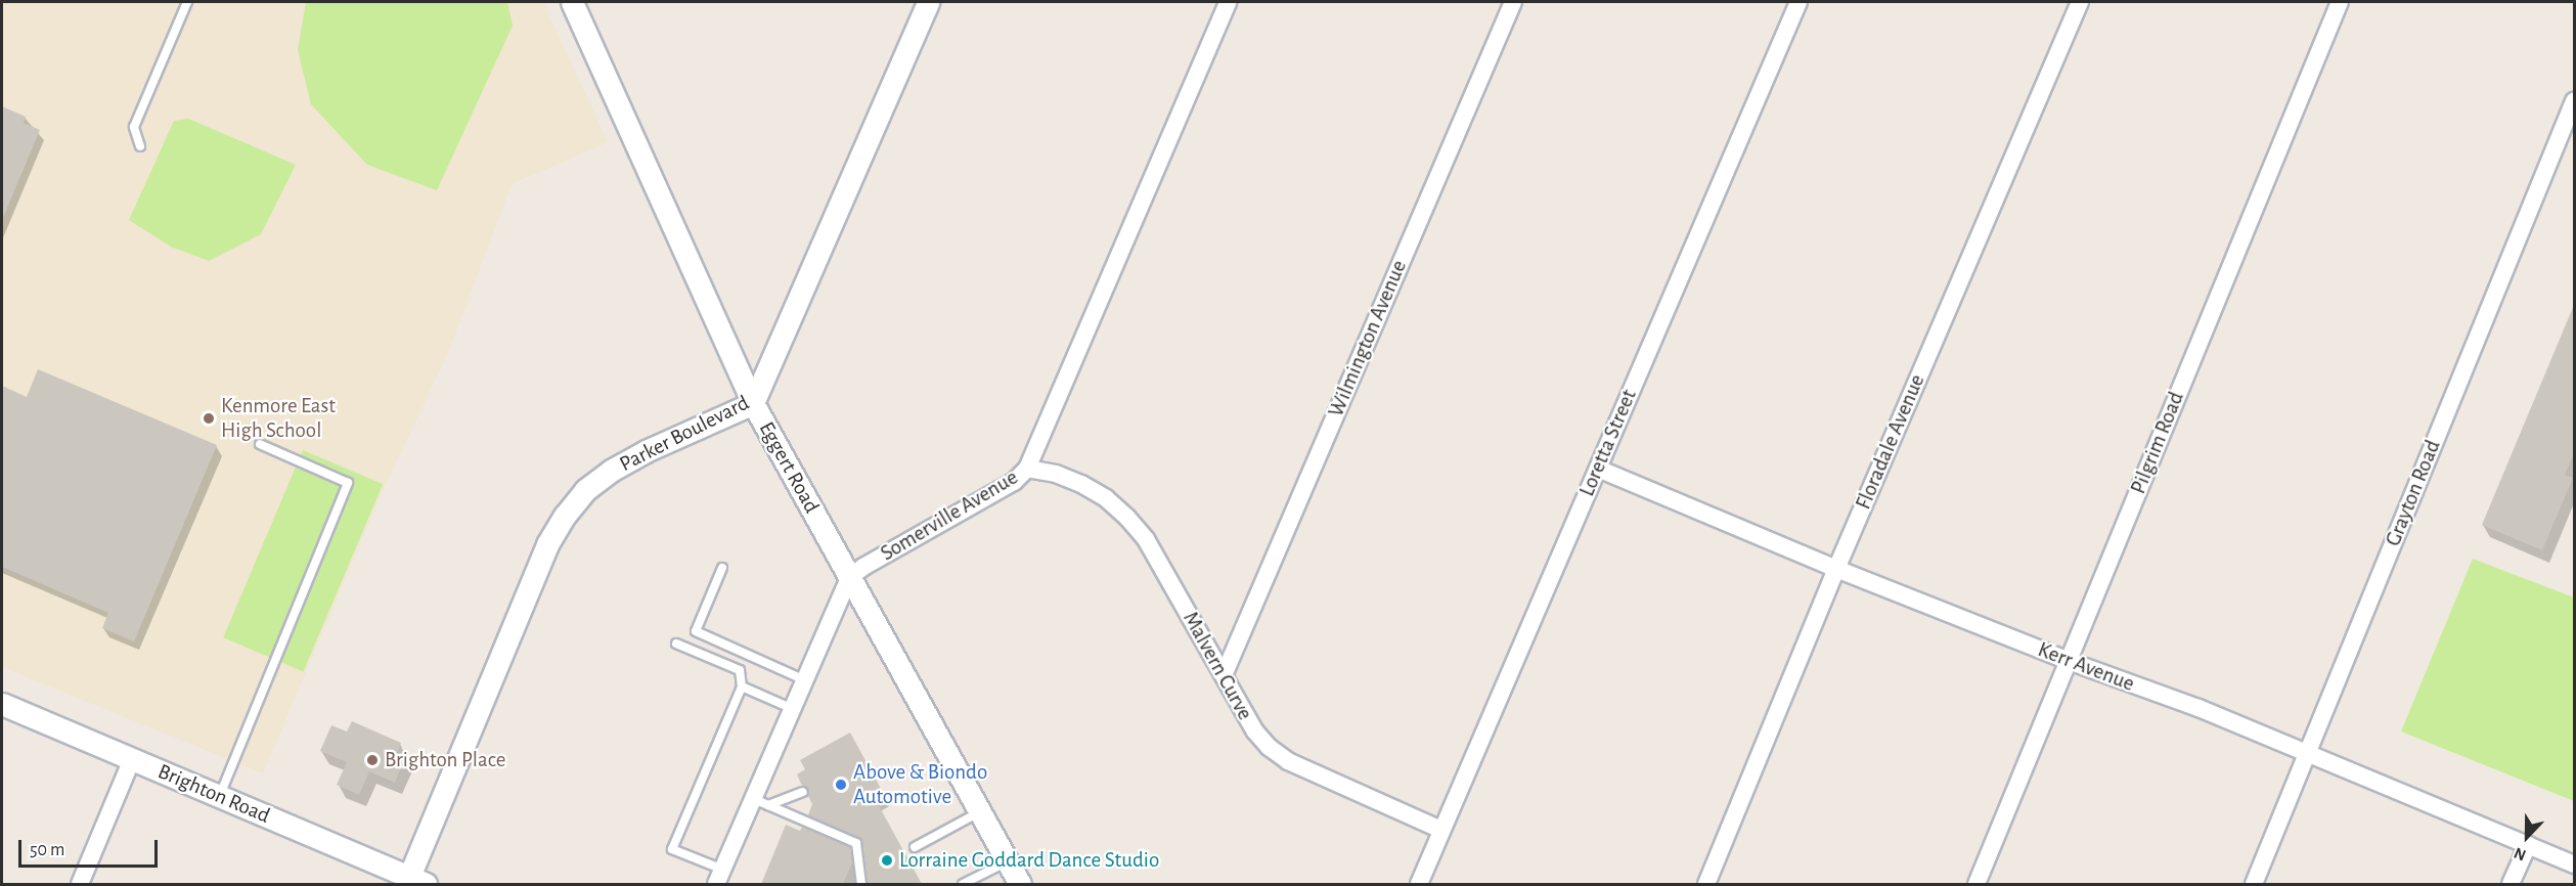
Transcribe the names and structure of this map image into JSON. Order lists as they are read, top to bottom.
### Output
{
  "streets": {
    "street": [
      "Wilmington Avenue",
      "Parker Boulevard",
      "Floradale Avenue",
      "Loretta Street",
      "Pilgrim Road",
      "Eggert Road",
      "Grayton Road",
      "Somerville Avenue",
      "Malvern Curve",
      "Kerr Avenue",
      "Brighton Road"
    ]
  },
  "crossings": [
    ["Wilmington Avenue", "Malvern Curve"],
    ["Parker Boulevard", "Eggert Road"],
    ["Parker Boulevard", "Brighton Road"],
    ["Floradale Avenue", "Kerr Avenue"],
    ["Loretta Street", "Malvern Curve"],
    ["Loretta Street", "Kerr Avenue"],
    ["Pilgrim Road", "Kerr Avenue"],
    ["Eggert Road", "Somerville Avenue"],
    ["Grayton Road", "Kerr Avenue"],
    ["Somerville Avenue", "Malvern Curve"]
  ],
  "places": [
    "Kenmore East High School",
    "Brighton Place",
    "Above & Biondo Automotive",
    "Lorraine Goddard Dance Studio"
  ],
  "scale_bar": "50 m",
  "north": "bottom"
}
